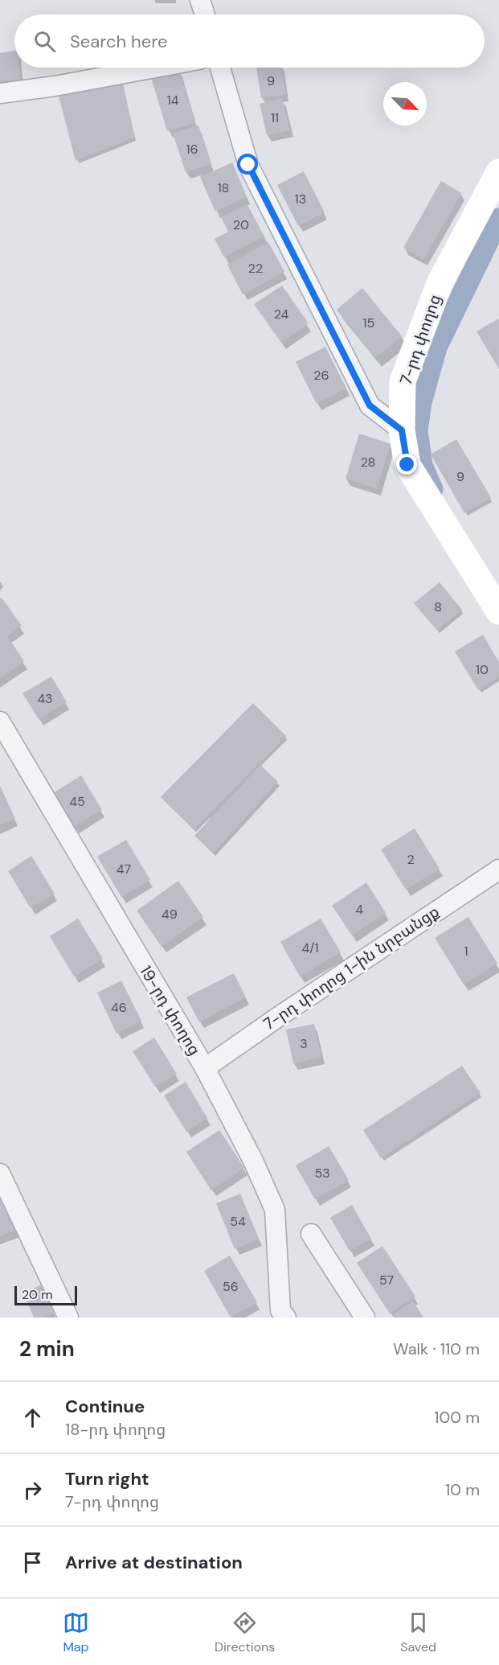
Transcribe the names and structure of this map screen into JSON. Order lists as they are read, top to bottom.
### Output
{
  "streets": {
    "main road": ["7-րդ փողոց"],
    "street": ["7-րդ փողոց 1-ին նրբանցք", "19-րդ փողոց"]
  },
  "crossings": [
    ["7-րդ փողոց 1-ին նրբանցք", "19-րդ փողոց"]
  ],
  "house_numbers": [
    "9",
    "14",
    "11",
    "16",
    "18",
    "13",
    "20",
    "22",
    "24",
    "15",
    "26",
    "28",
    "9",
    "8",
    "10",
    "43",
    "45",
    "2",
    "47",
    "4",
    "49",
    "4/1",
    "1",
    "46",
    "3",
    "53",
    "54",
    "57",
    "56"
  ],
  "scale_bar": "20 m",
  "north": "bottom right",
  "page": {
    "search": "Search here",
    "scale": "20 m",
    "heading": ["2 min", "Walk · 110 m"],
    "list": [
      ["Continue", "18-րդ փողոց", "100 m"],
      ["Turn right", "7-րդ փողոց", "10 m"],
      "Arrive at destination"
    ],
    "nav": ["Map", "Directions", "Saved"]
  }
}
